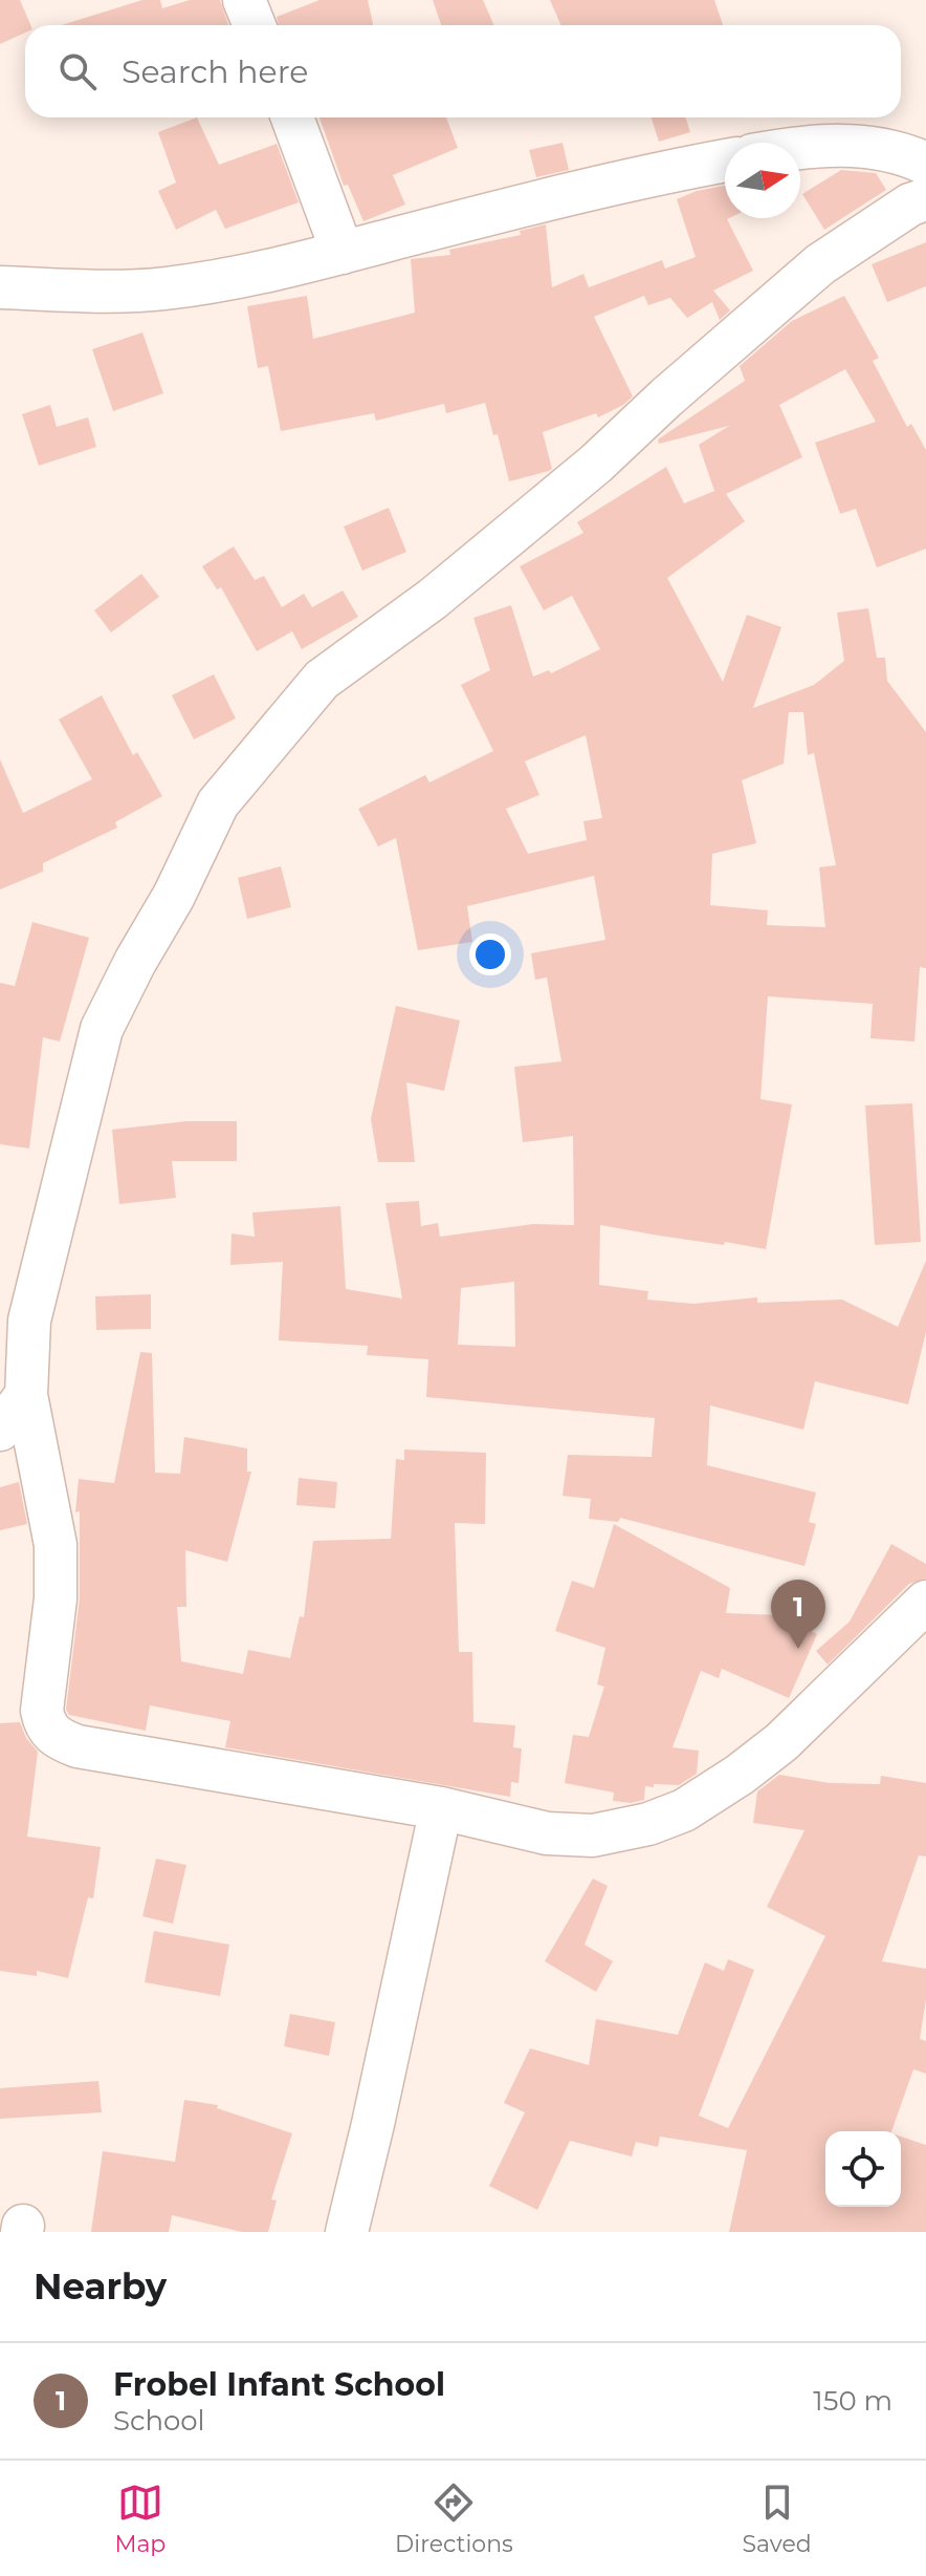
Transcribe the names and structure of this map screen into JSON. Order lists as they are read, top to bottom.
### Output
{
  "north": "right",
  "page": {
    "search": "Search here",
    "pins": "1",
    "heading": "Nearby",
    "list": [
      {
        "mark": "1",
        "name": "Frobel Infant School",
        "note": "School",
        "value": "150 m"
      }
    ],
    "nav": ["Map", "Directions", "Saved"]
  }
}
